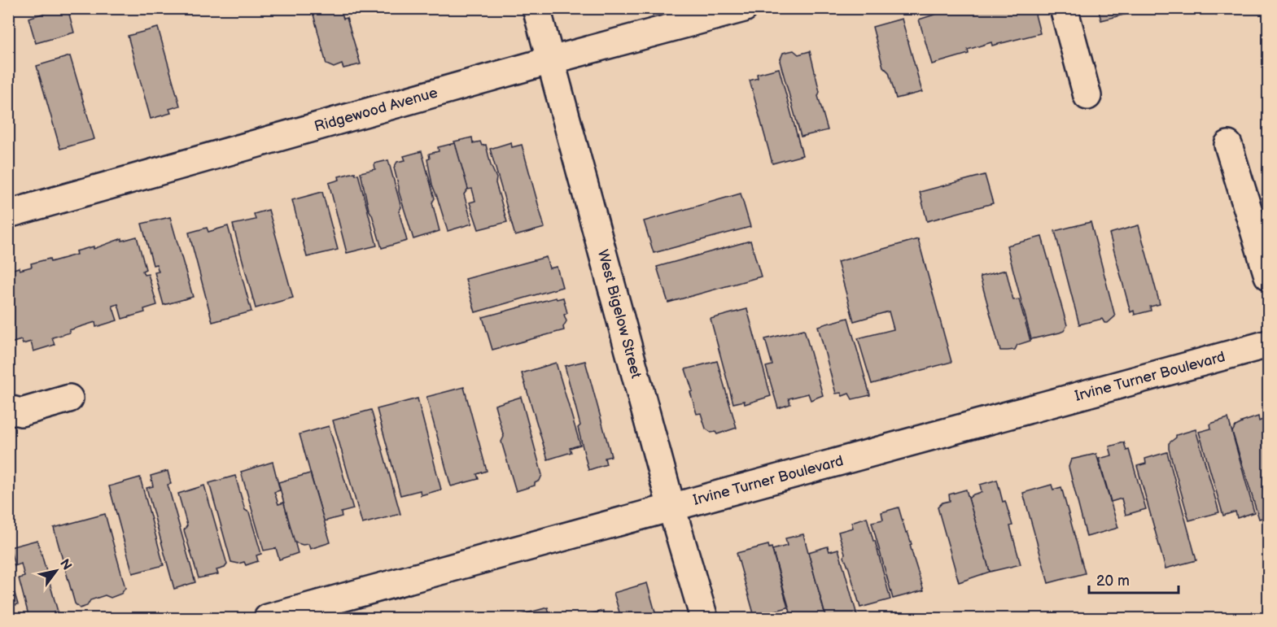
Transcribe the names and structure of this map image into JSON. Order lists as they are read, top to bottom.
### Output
{
  "streets": {
    "street": ["Ridgewood Avenue", "West Bigelow Street", "Irvine Turner Boulevard"]
  },
  "crossings": [
    ["Ridgewood Avenue", "West Bigelow Street"],
    ["West Bigelow Street", "Irvine Turner Boulevard"]
  ],
  "scale_bar": "20 m",
  "north": "top right"
}
